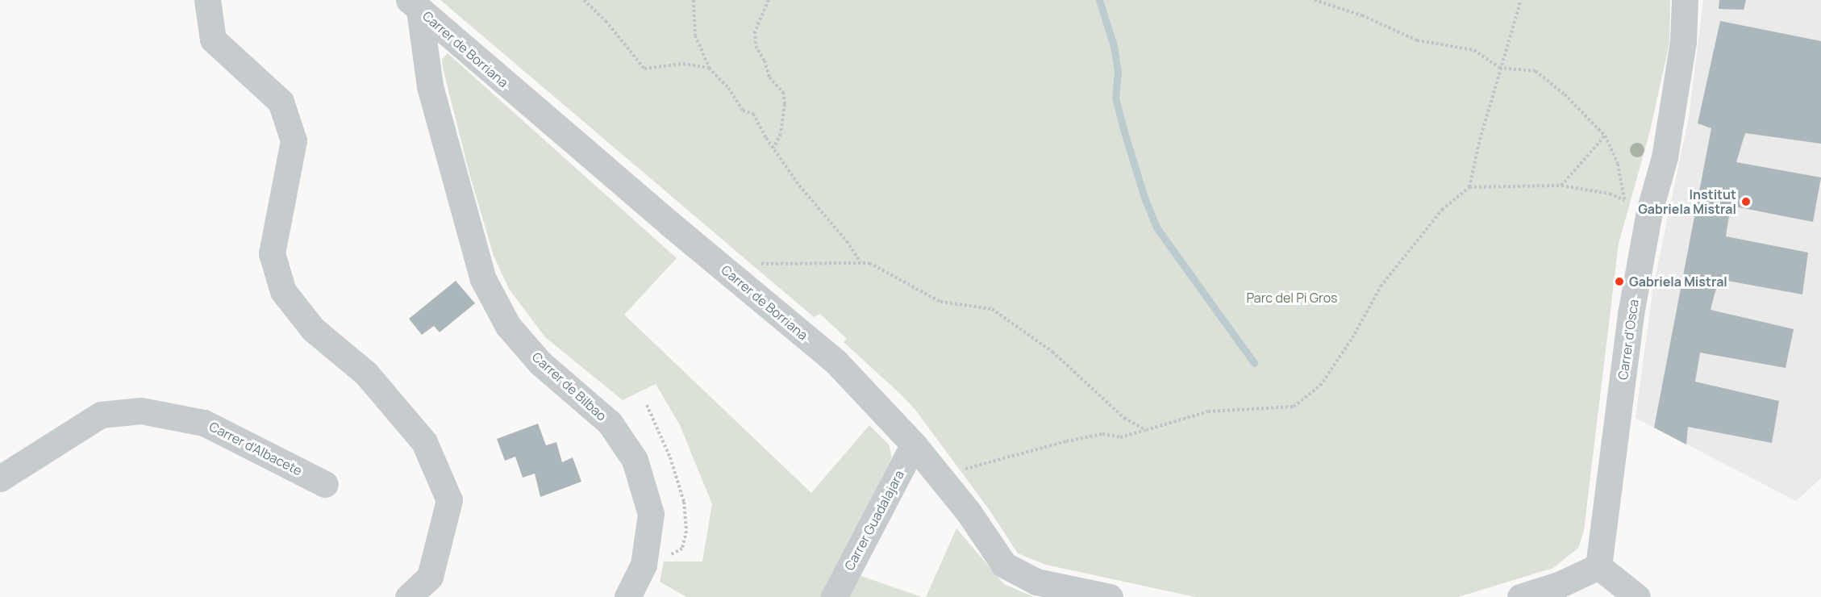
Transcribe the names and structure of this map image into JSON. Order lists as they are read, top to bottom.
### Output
{
  "streets": {
    "street": [
      "Carrer de Borriana",
      "Carrer d'Osca",
      "Carrer de Bilbao",
      "Carrer d'Albacete",
      "Carrer Guadalajara"
    ]
  },
  "crossings": [
    ["Carrer de Borriana", "Carrer de Bilbao"],
    ["Carrer de Borriana", "Carrer Guadalajara"]
  ],
  "parks": ["Parc del Pi Gros"],
  "places": ["Institut Gabriela Mistral", "Gabriela Mistral"]
}
